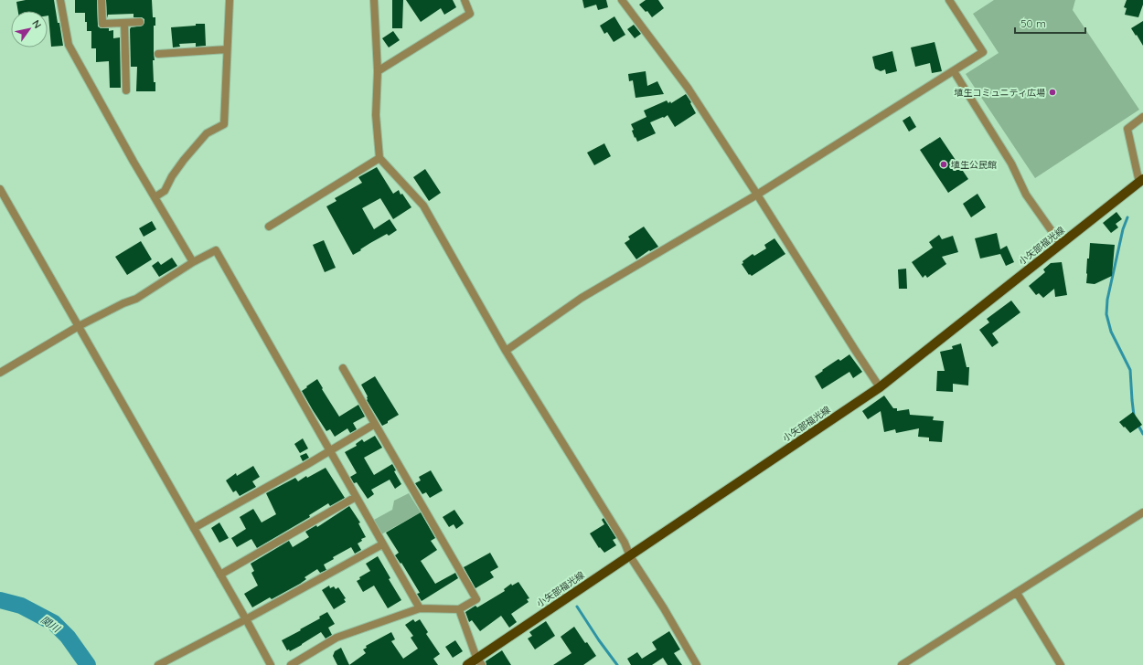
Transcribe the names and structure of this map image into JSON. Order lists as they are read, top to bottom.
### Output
{
  "streets": {
    "main road": ["小矢部福光線"]
  },
  "water": ["関川"],
  "places": ["埴生コミュニティ広場", "埴生公民館"],
  "scale_bar": "50 m",
  "north": "top right"
}
